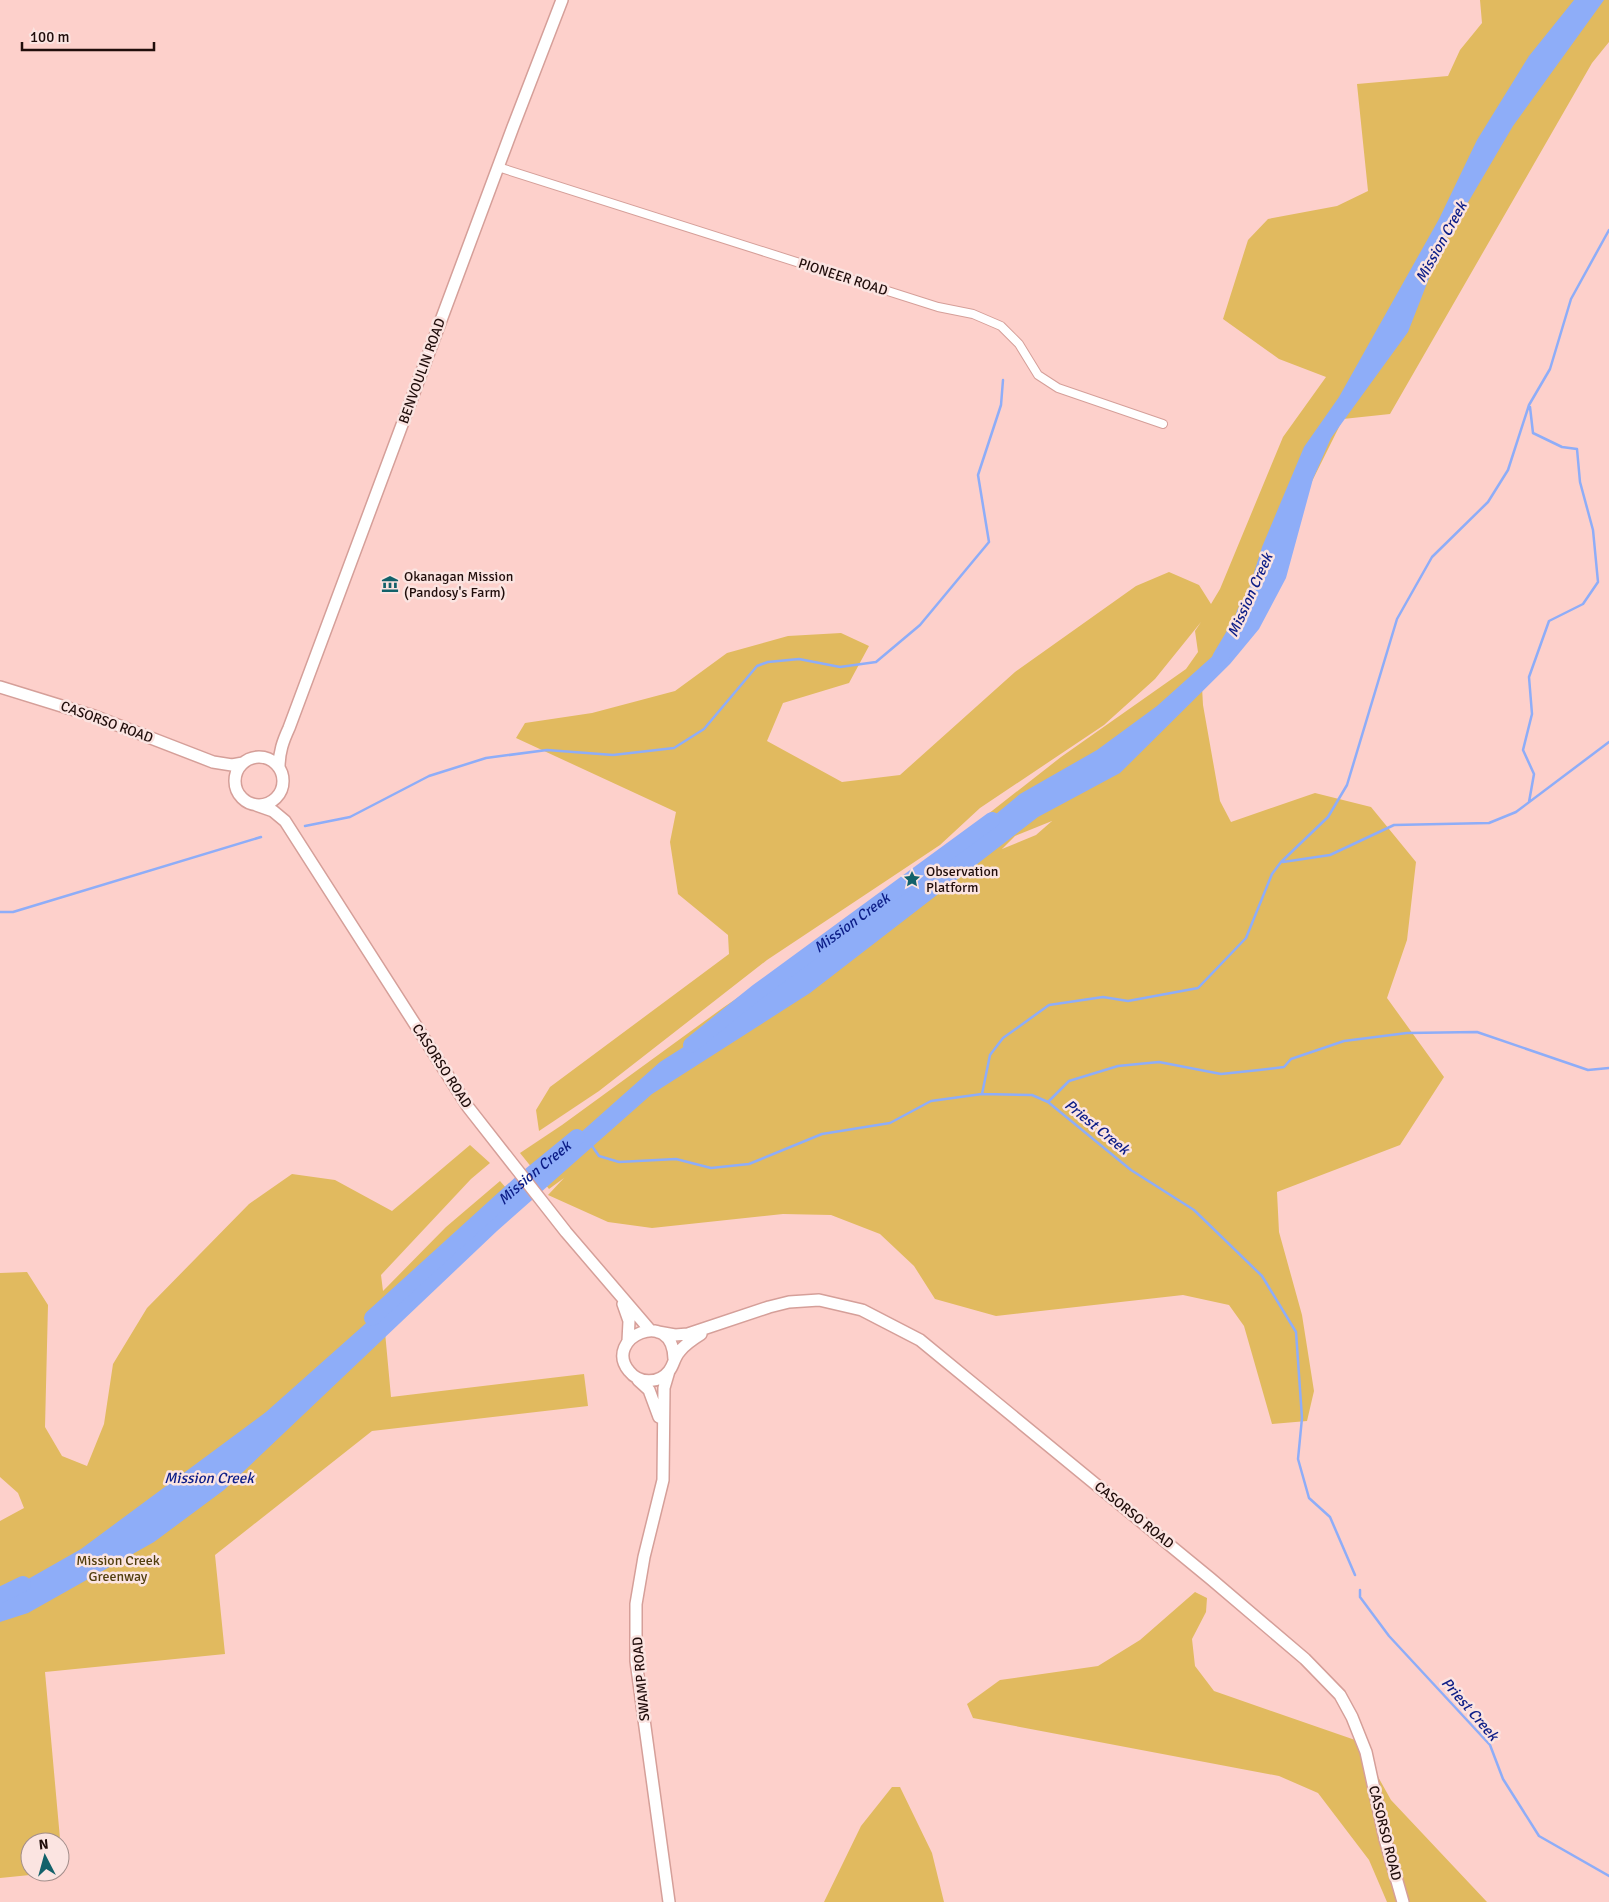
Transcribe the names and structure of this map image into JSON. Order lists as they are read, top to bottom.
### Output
{
  "streets": {
    "main road": ["BENVOULIN ROAD", "CASORSO ROAD", "SWAMP ROAD"],
    "street": ["PIONEER ROAD"]
  },
  "crossings": [
    ["PIONEER ROAD", "BENVOULIN ROAD"],
    ["BENVOULIN ROAD", "CASORSO ROAD"],
    ["CASORSO ROAD", "SWAMP ROAD"]
  ],
  "water": ["Mission Creek", "Priest Creek"],
  "parks": ["Mission Creek Greenway"],
  "places": {
    "museum": ["Okanagan Mission (Pandosy's Farm)"],
    "place": ["Observation Platform"]
  },
  "scale_bar": "100 m",
  "north": "top"
}
